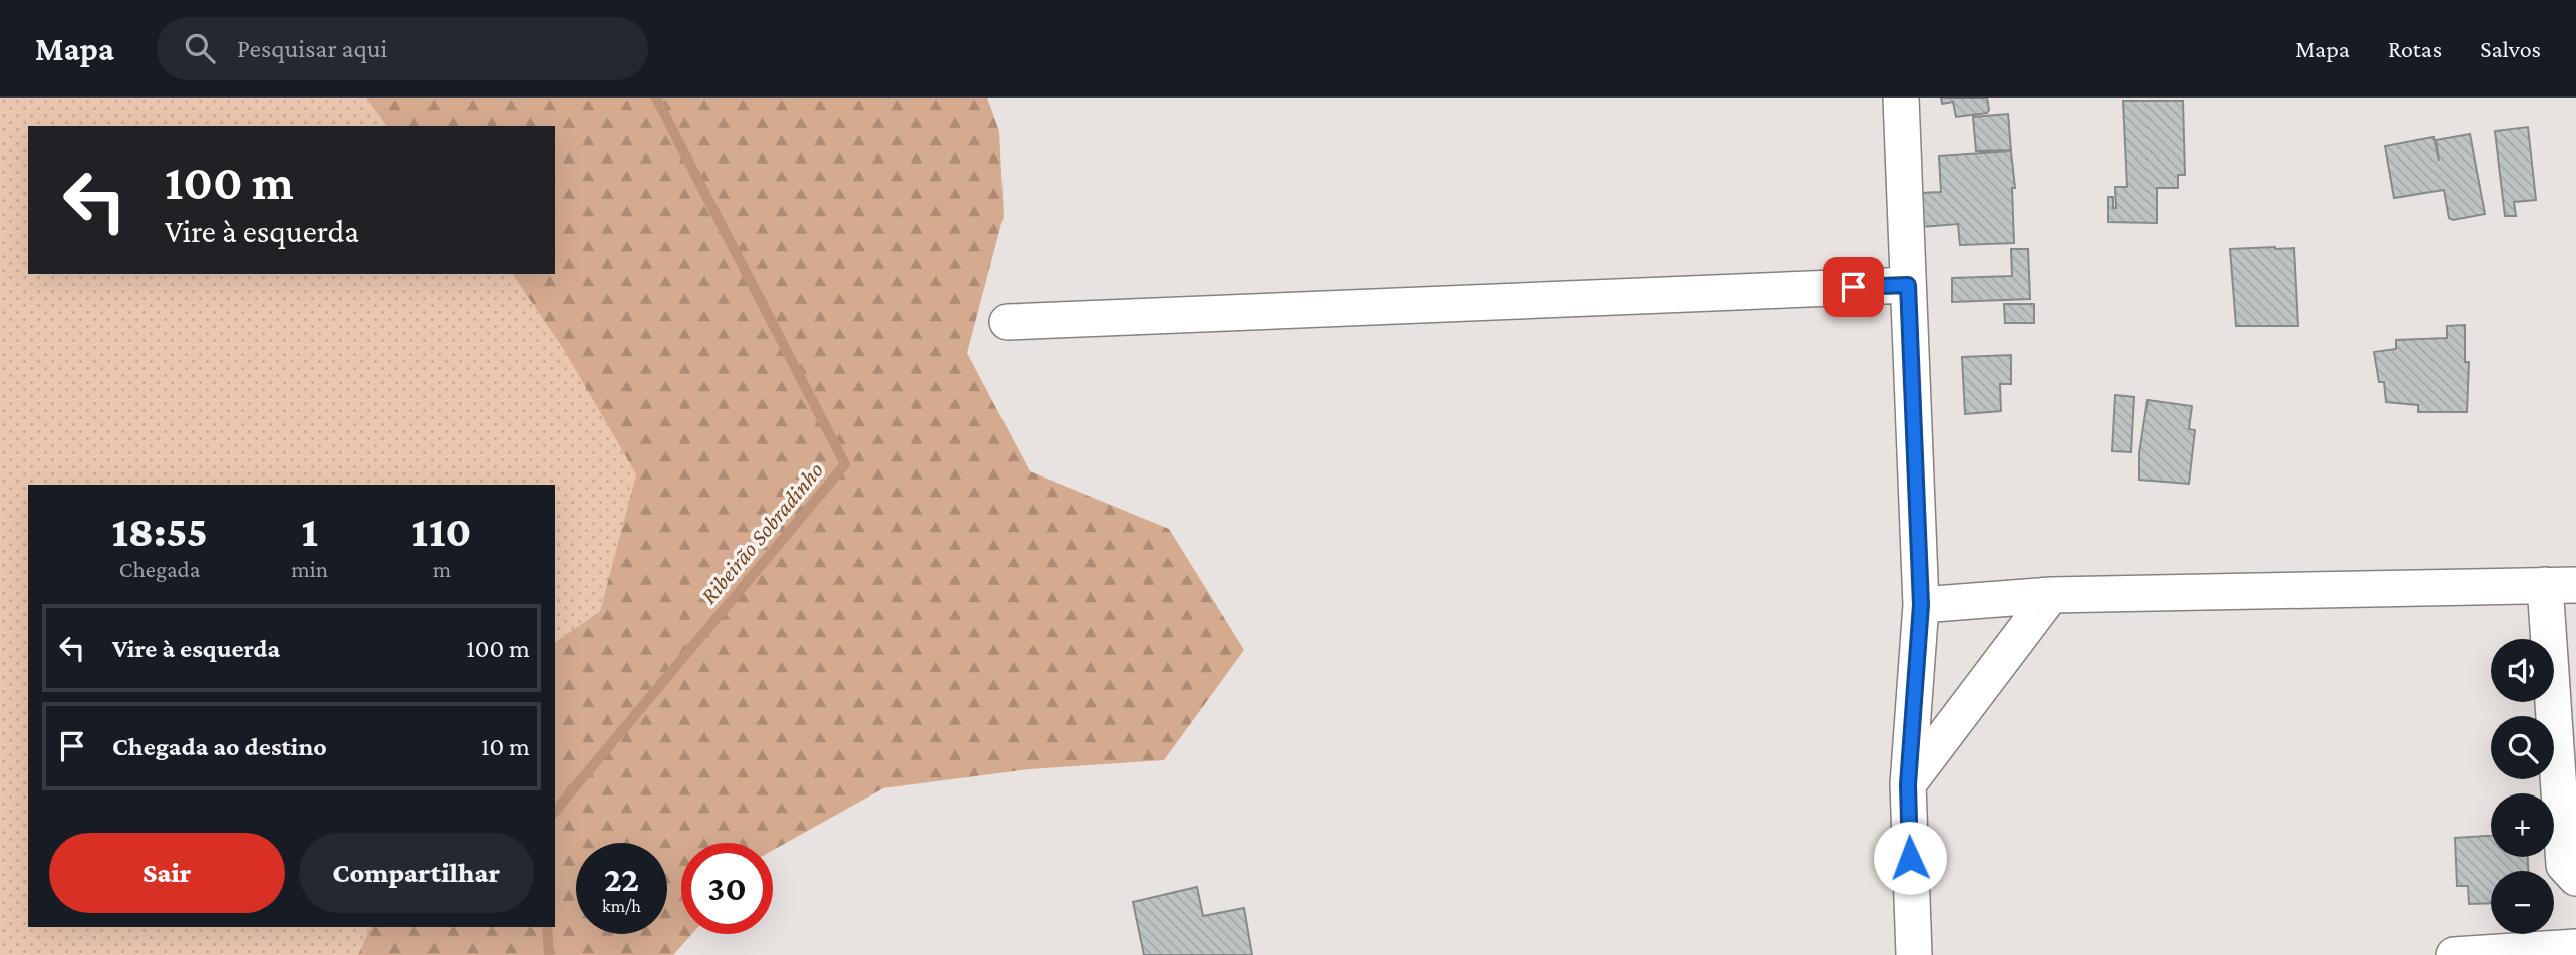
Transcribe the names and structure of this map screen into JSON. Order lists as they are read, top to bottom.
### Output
{
  "water": ["Ribeirão Sobradinho"],
  "page": {
    "header": "Mapa",
    "search": "Pesquisar aqui",
    "nav": ["Mapa", "Rotas", "Salvos"],
    "turn": ["100 m", "Vire à esquerda"],
    "eta": [
      "18:55",
      "Chegada",
      "1",
      "min",
      "110",
      "m"
    ],
    "list": [
      {
        "name": "Vire à esquerda",
        "value": "100 m"
      },
      {
        "name": "Chegada ao destino",
        "value": "10 m"
      }
    ],
    "map_buttons": ["+", "−"],
    "buttons": ["Sair", "Compartilhar"],
    "speed": "22 km/h",
    "limit": "30"
  }
}
